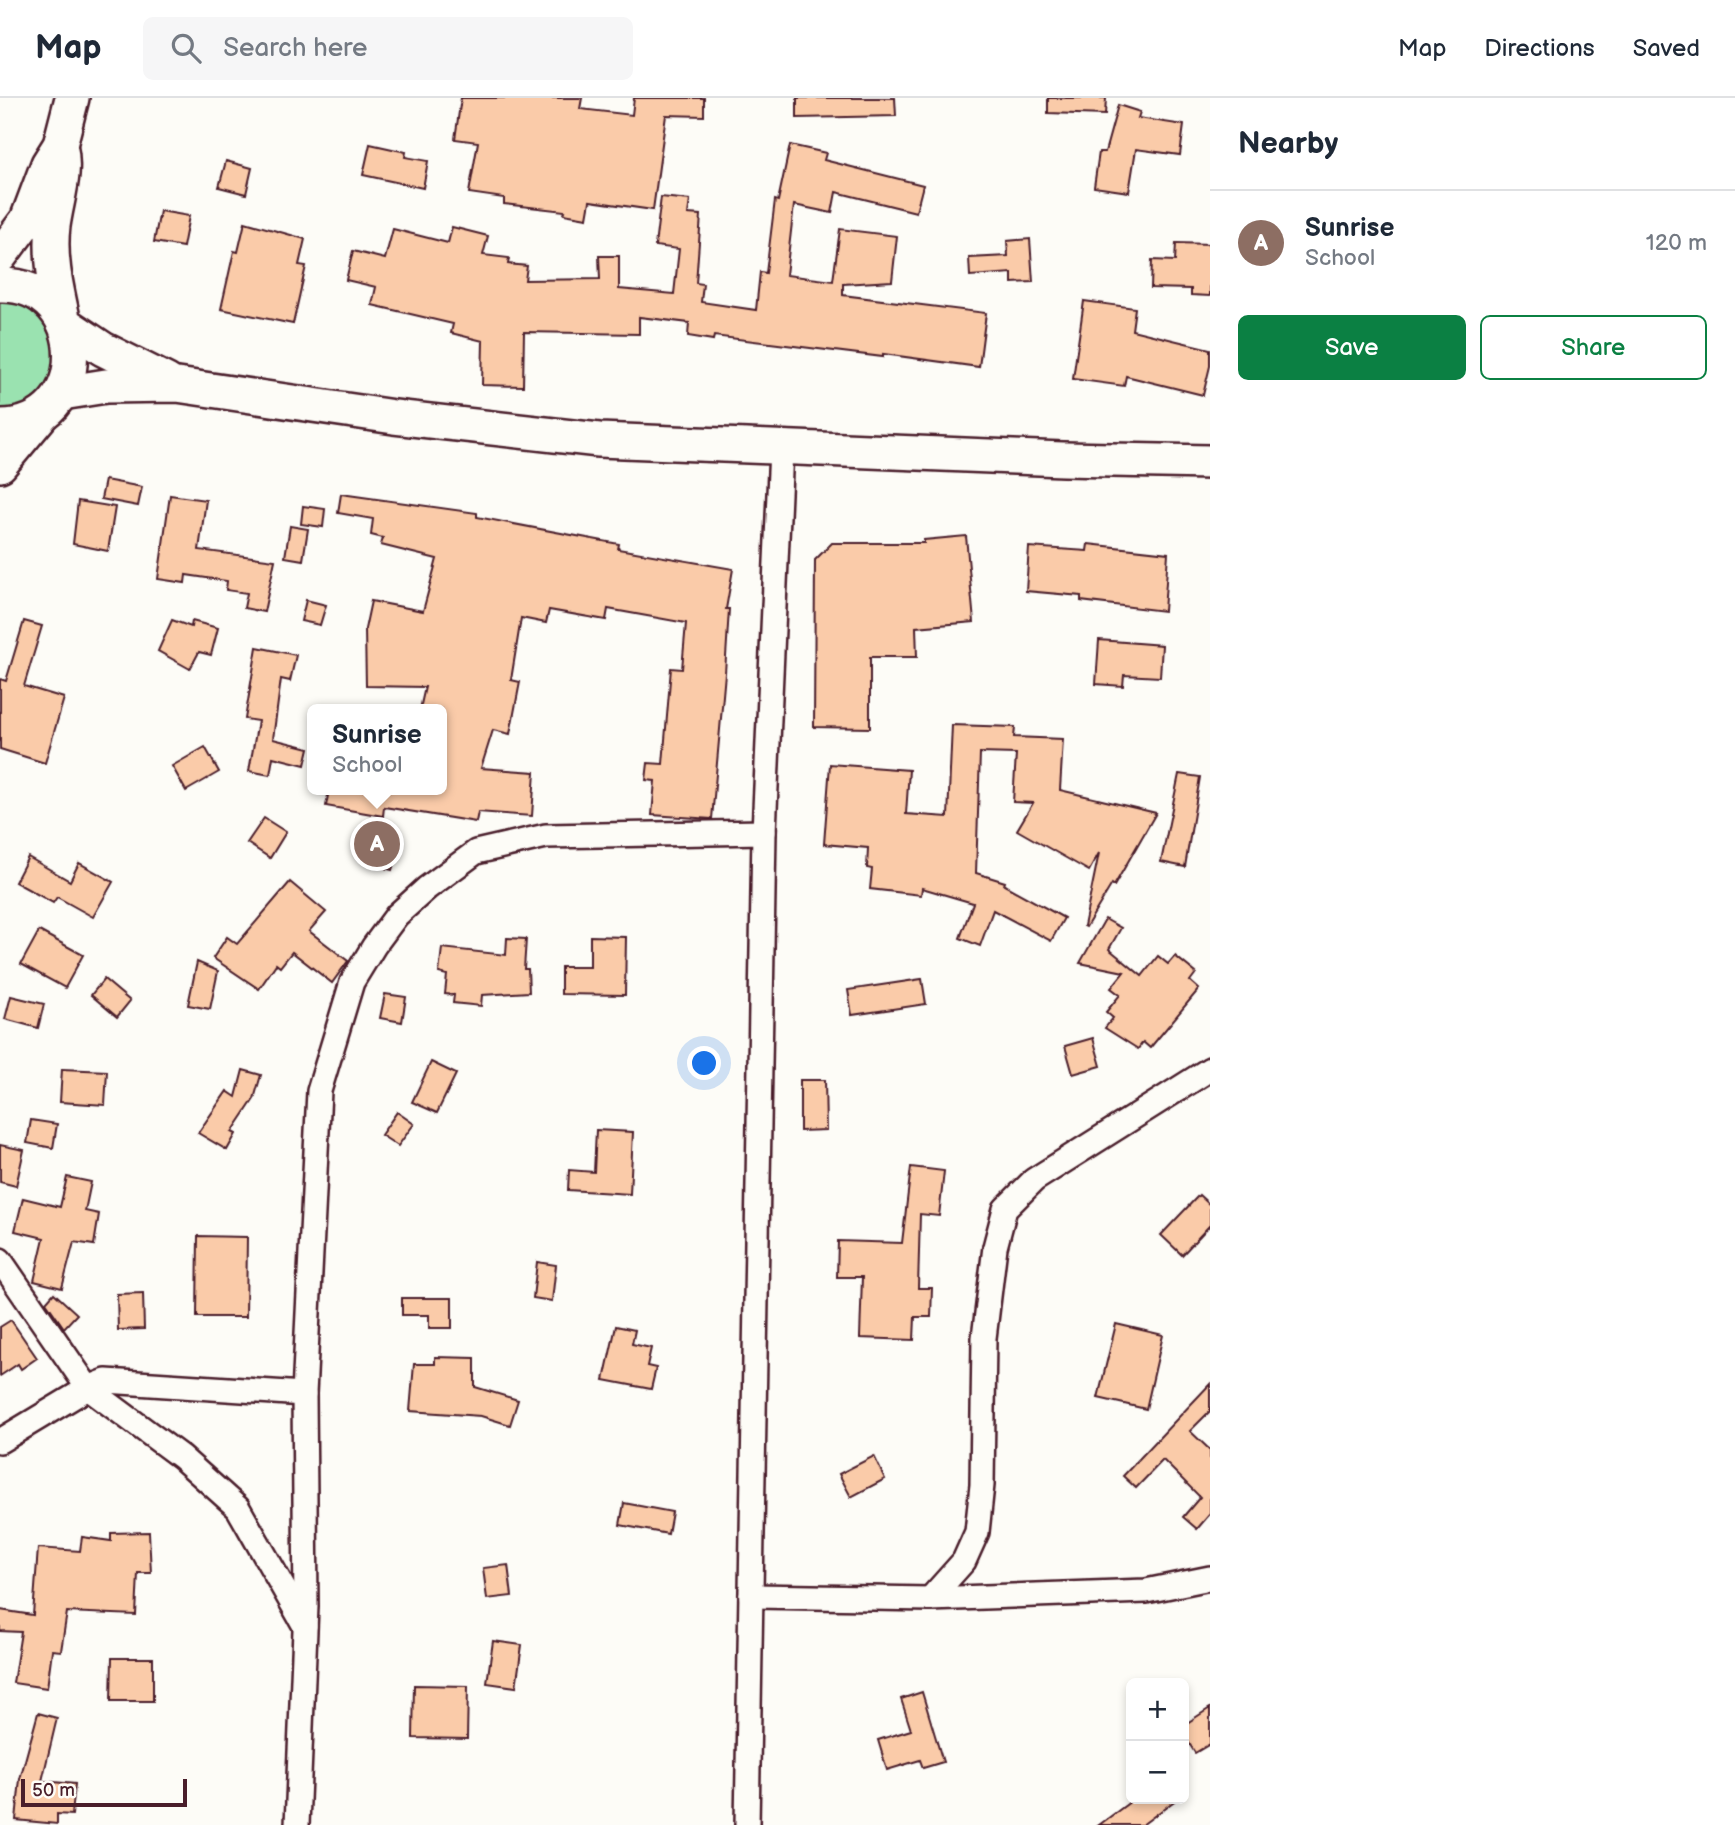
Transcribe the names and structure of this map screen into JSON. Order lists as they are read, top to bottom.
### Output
{
  "scale_bar": "50 m",
  "page": {
    "header": "Map",
    "search": "Search here",
    "nav": ["Map", "Directions", "Saved"],
    "heading": "Nearby",
    "list": [
      {
        "mark": "A",
        "name": "Sunrise",
        "note": "School",
        "value": "120 m"
      }
    ],
    "buttons": ["Save", "Share"],
    "popup": ["Sunrise", "School"],
    "pins": "A",
    "map_buttons": ["+", "−"],
    "scale": "50 m"
  }
}
